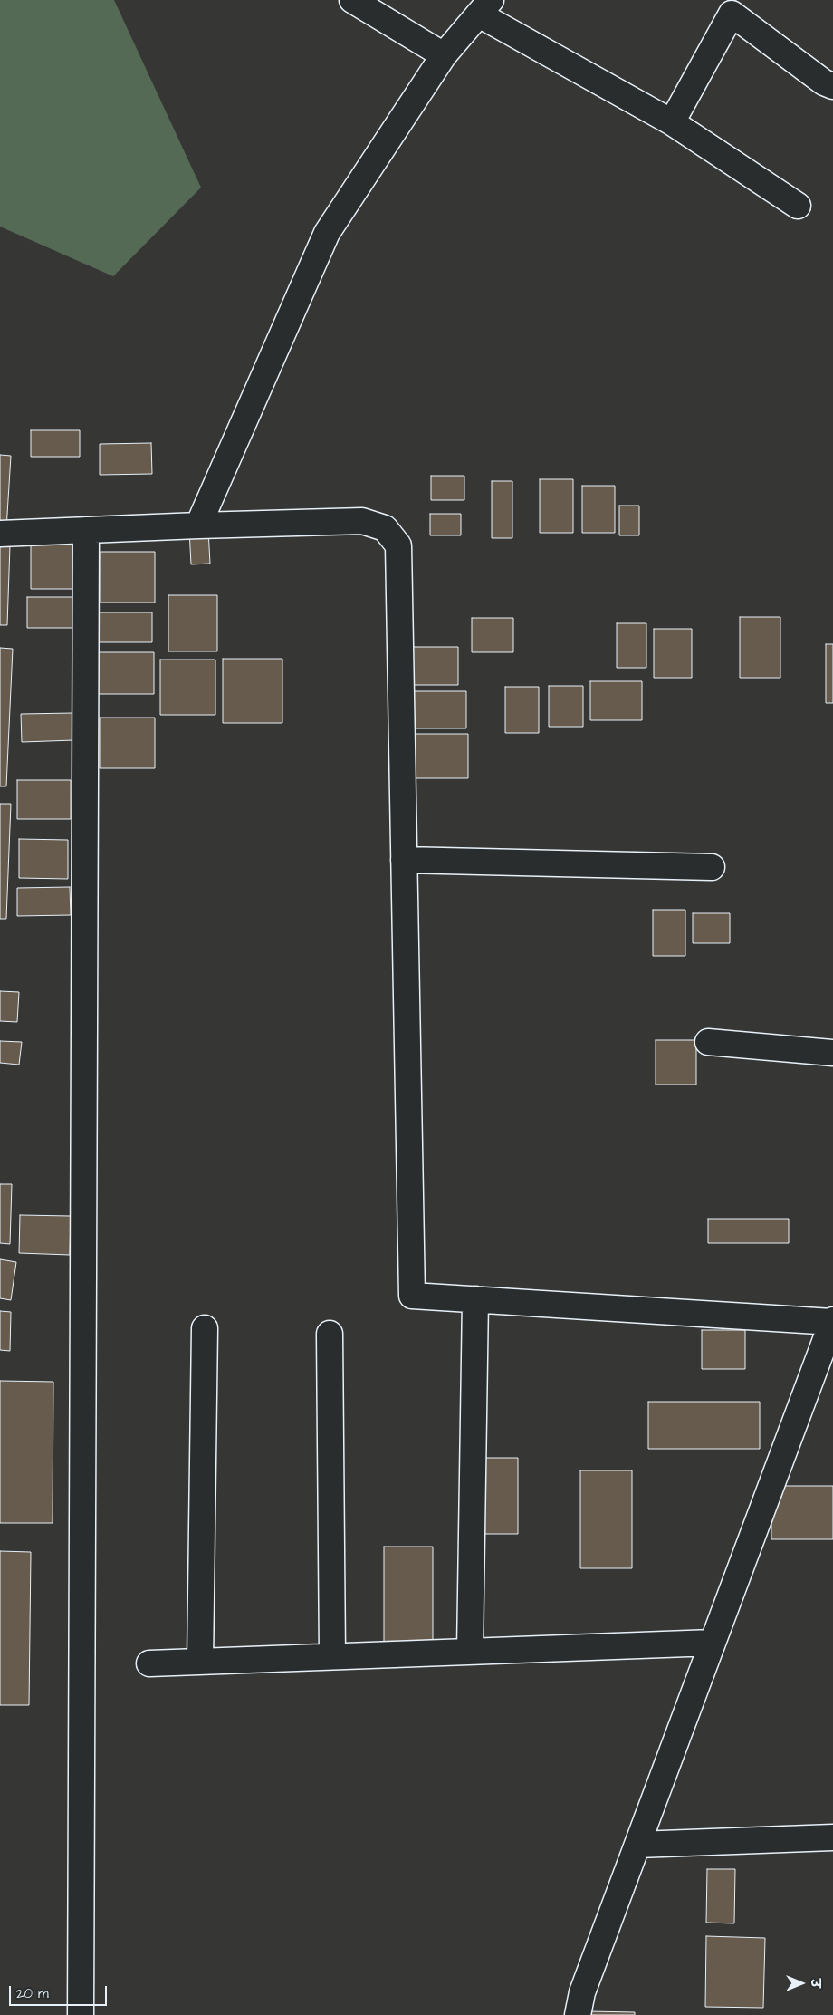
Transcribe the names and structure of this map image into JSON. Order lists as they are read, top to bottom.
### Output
{
  "scale_bar": "20 m",
  "north": "right"
}
